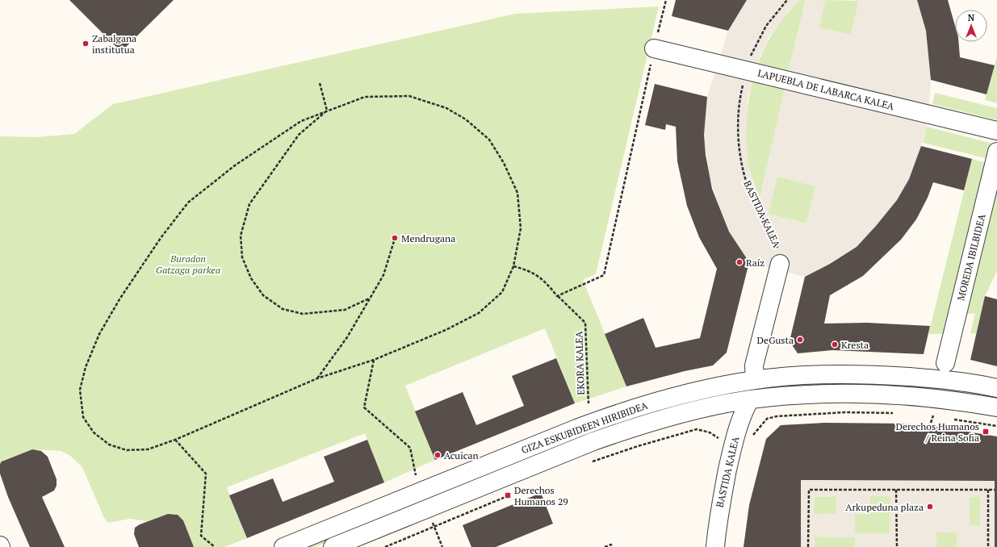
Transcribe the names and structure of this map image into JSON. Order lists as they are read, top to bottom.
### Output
{
  "streets": {
    "street": [
      "LAPUEBLA DE LABARCA KALEA",
      "BASTIDA KALEA",
      "MOREDA IBILBIDEA",
      "GIZA ESKUBIDEEN HIRIBIDEA"
    ],
    "path": ["EKORA KALEA"]
  },
  "crossings": [
    ["LAPUEBLA DE LABARCA KALEA", "BASTIDA KALEA"],
    ["BASTIDA KALEA", "GIZA ESKUBIDEEN HIRIBIDEA"]
  ],
  "parks": ["Buradon Gatzaga parkea"],
  "places": {
    "other": [
      "Zabalgana institutua",
      "Mendrugana",
      "Raíz",
      "DeGusta",
      "Kresta",
      "Acuican",
      "Arkupeduna plaza"
    ],
    "transit": ["Derechos Humanos / Reina Sofia", "Derechos Humanos 29"]
  },
  "north": "top"
}
